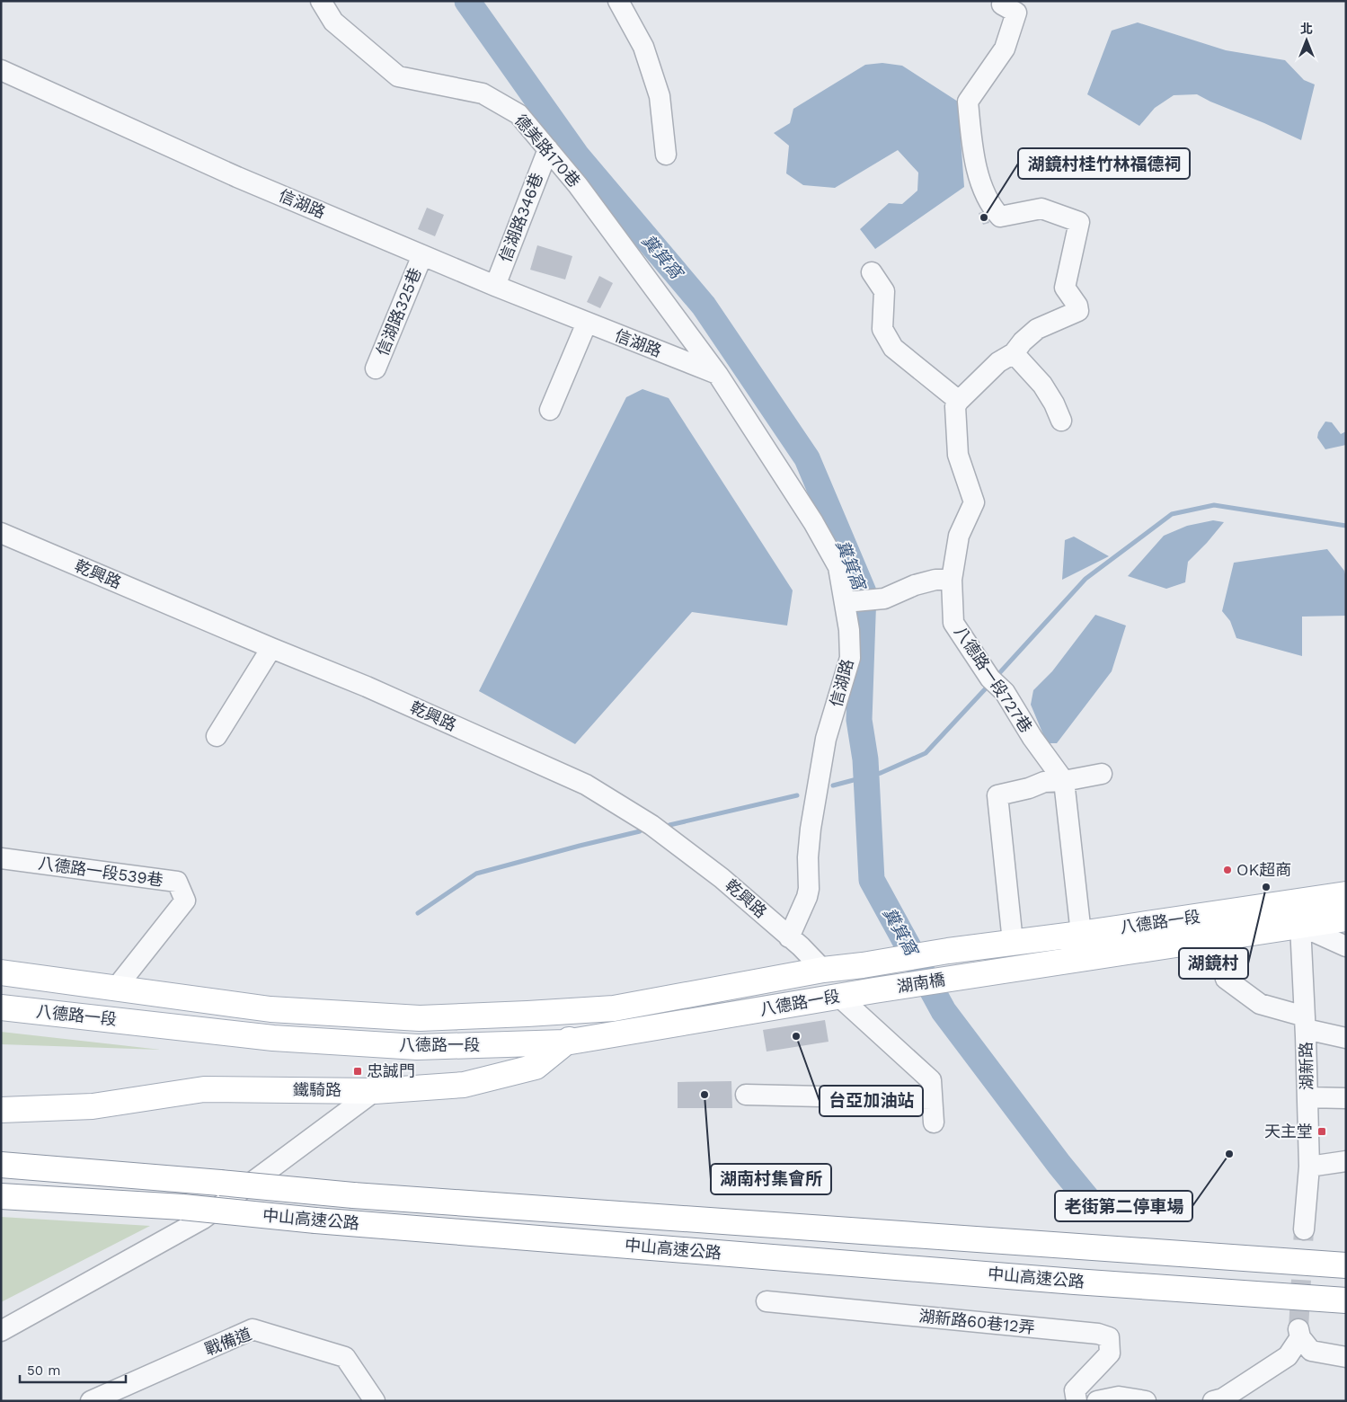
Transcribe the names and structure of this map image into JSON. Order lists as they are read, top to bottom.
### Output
{
  "streets": {
    "main road": [
      "八德路一段",
      "湖南橋",
      "鐵騎路",
      "中山高速公路"
    ],
    "street": [
      "德美路170巷",
      "信湖路",
      "信湖路346巷",
      "信湖路325巷",
      "乾興路",
      "八德路一段727巷",
      "八德路一段539巷",
      "湖新路",
      "湖新路60巷12弄",
      "戰備道"
    ]
  },
  "crossings": [
    ["德美路170巷", "信湖路"],
    ["德美路170巷", "信湖路346巷"],
    ["信湖路", "信湖路346巷"],
    ["信湖路", "信湖路325巷"],
    ["信湖路", "乾興路"],
    ["乾興路", "八德路一段"],
    ["八德路一段727巷", "八德路一段"],
    ["八德路一段539巷", "八德路一段"],
    ["八德路一段", "湖南橋"],
    ["八德路一段", "湖新路"],
    ["八德路一段", "鐵騎路"]
  ],
  "water": ["糞箕窩"],
  "places": {
    "other": [
      "湖鏡村桂竹林福德祠",
      "OK超商",
      "湖鏡村",
      "台亞加油站",
      "湖南村集會所",
      "老街第二停車場"
    ],
    "transit": ["忠誠門", "天主堂"]
  },
  "scale_bar": "50 m",
  "north": "top"
}
